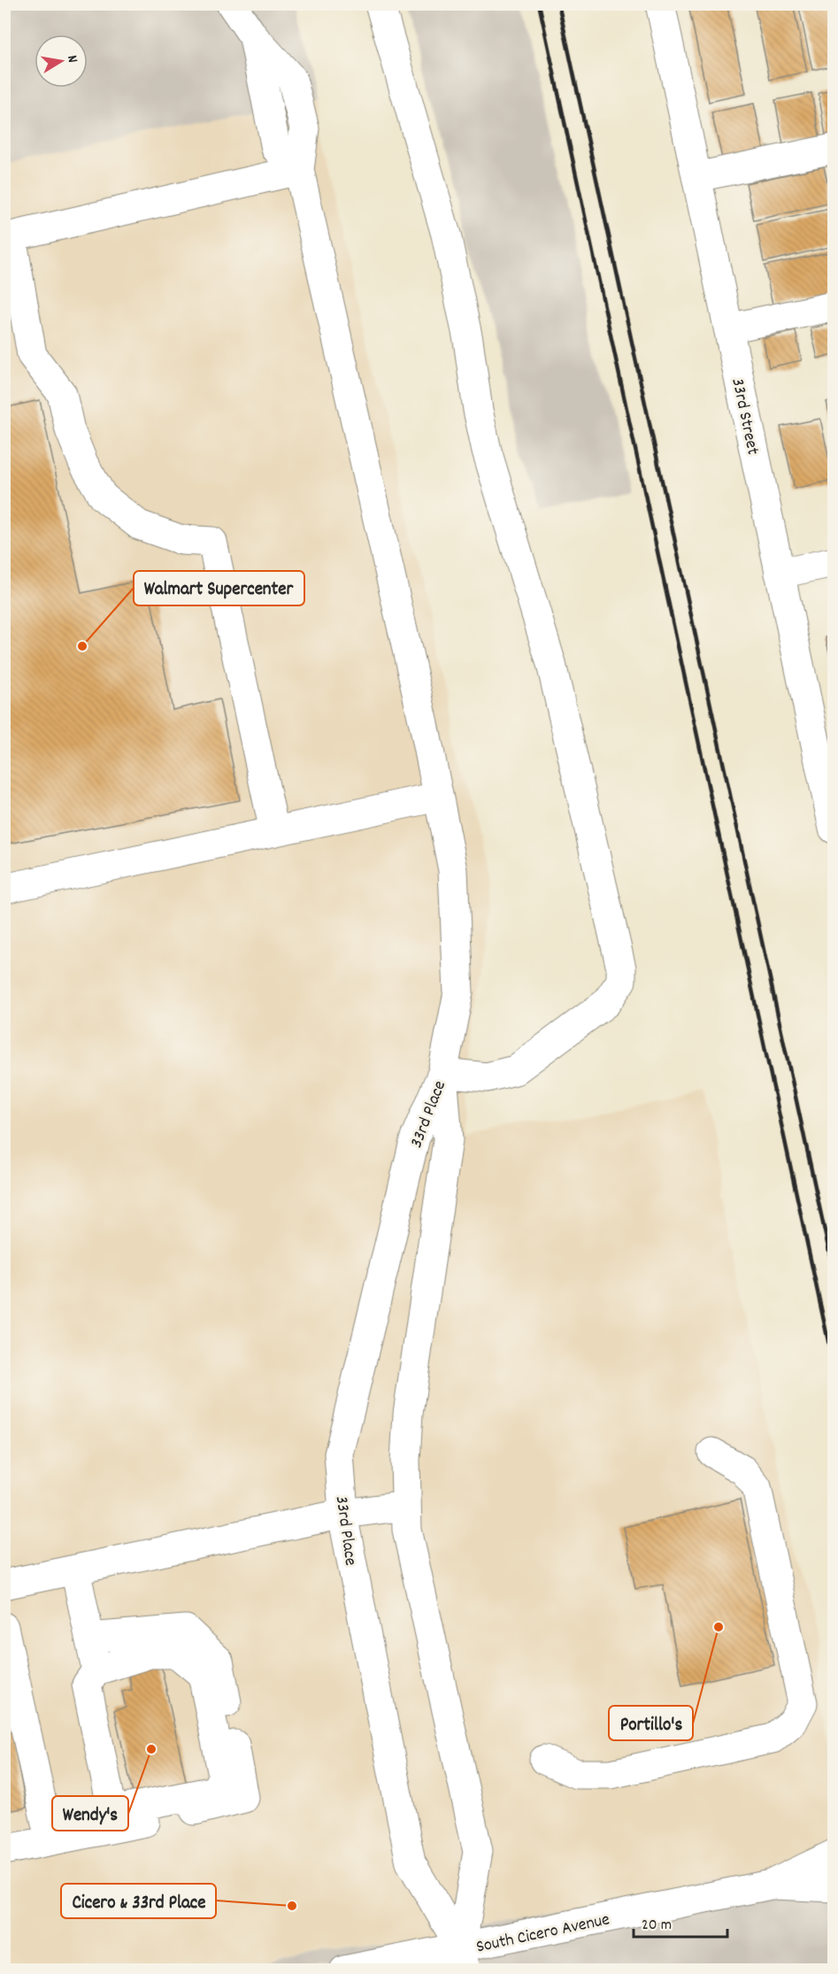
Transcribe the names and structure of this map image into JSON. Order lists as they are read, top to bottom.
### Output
{
  "streets": {
    "street": ["33rd Street", "33rd Place", "South Cicero Avenue"]
  },
  "crossings": [
    ["33rd Place", "South Cicero Avenue"]
  ],
  "places": [
    "Walmart Supercenter",
    "Portillo's",
    "Wendy's",
    "Cicero & 33rd Place"
  ],
  "scale_bar": "20 m",
  "north": "right"
}
